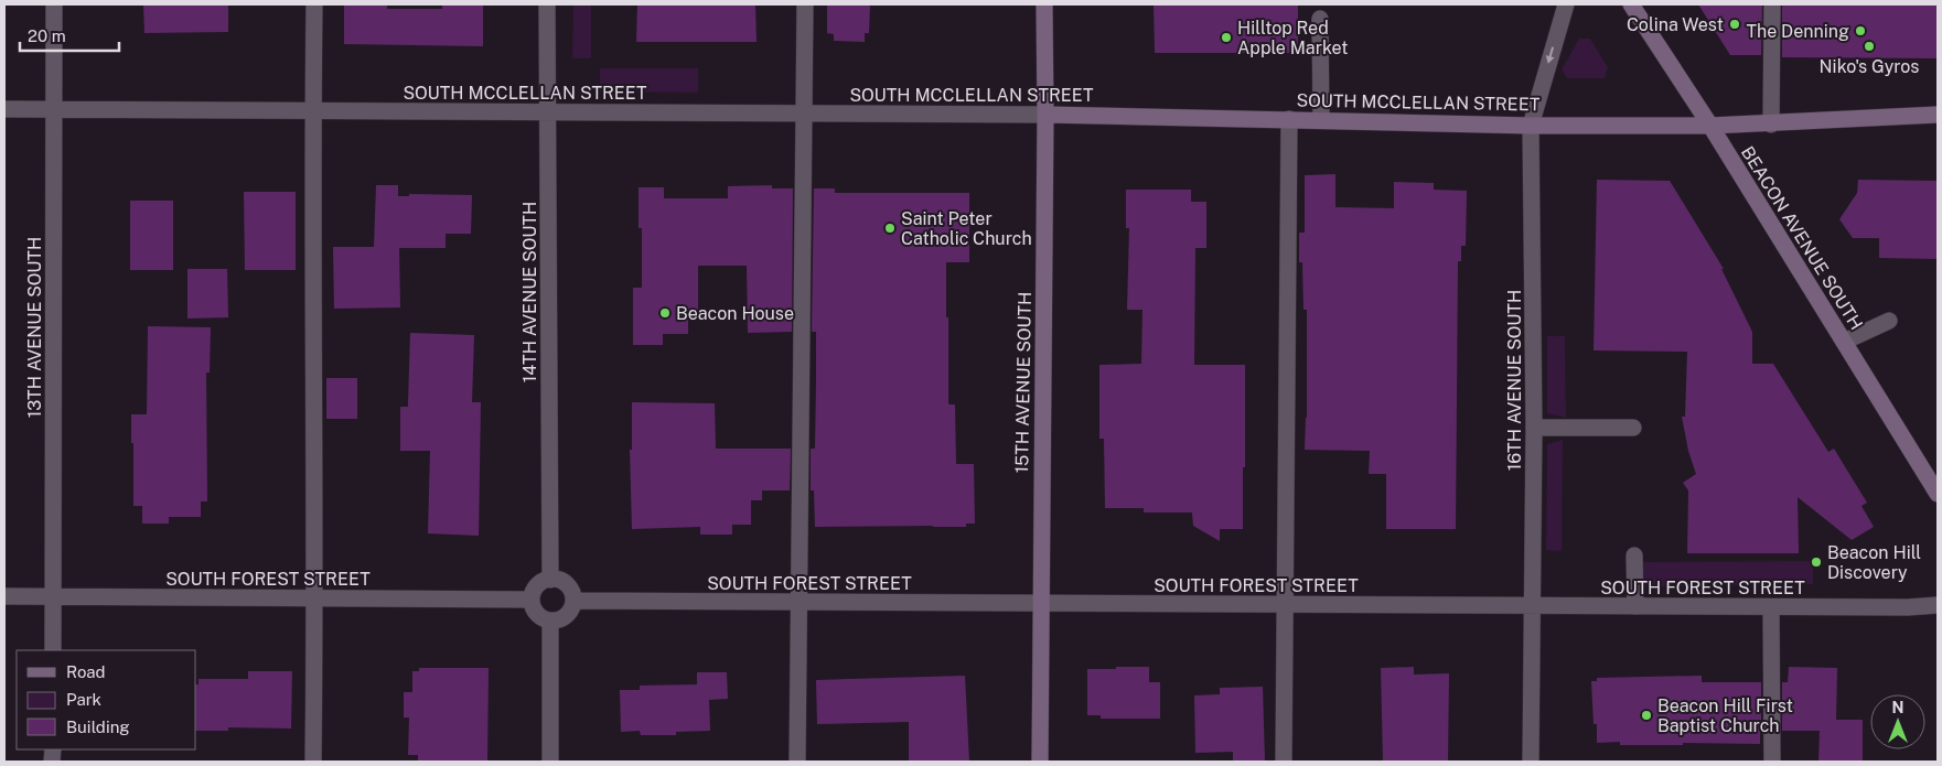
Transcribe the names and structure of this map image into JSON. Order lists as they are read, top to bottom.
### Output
{
  "streets": {
    "main road": ["SOUTH MCCLELLAN STREET", "BEACON AVENUE SOUTH", "15TH AVENUE SOUTH"],
    "street": [
      "14TH AVENUE SOUTH",
      "13TH AVENUE SOUTH",
      "16TH AVENUE SOUTH",
      "SOUTH FOREST STREET"
    ]
  },
  "crossings": [
    ["SOUTH MCCLELLAN STREET", "BEACON AVENUE SOUTH"],
    ["SOUTH MCCLELLAN STREET", "14TH AVENUE SOUTH"],
    ["SOUTH MCCLELLAN STREET", "13TH AVENUE SOUTH"],
    ["SOUTH MCCLELLAN STREET", "16TH AVENUE SOUTH"],
    ["SOUTH MCCLELLAN STREET", "15TH AVENUE SOUTH"],
    ["14TH AVENUE SOUTH", "SOUTH FOREST STREET"],
    ["13TH AVENUE SOUTH", "SOUTH FOREST STREET"],
    ["16TH AVENUE SOUTH", "SOUTH FOREST STREET"],
    ["15TH AVENUE SOUTH", "SOUTH FOREST STREET"]
  ],
  "places": [
    "Colina West",
    "The Denning",
    "Hilltop Red Apple Market",
    "Niko's Gyros",
    "Saint Peter Catholic Church",
    "Beacon House",
    "Beacon Hill Discovery",
    "Beacon Hill First Baptist Church"
  ],
  "legend": ["Road", "Park", "Building"],
  "scale_bar": "20 m",
  "north": "top"
}
